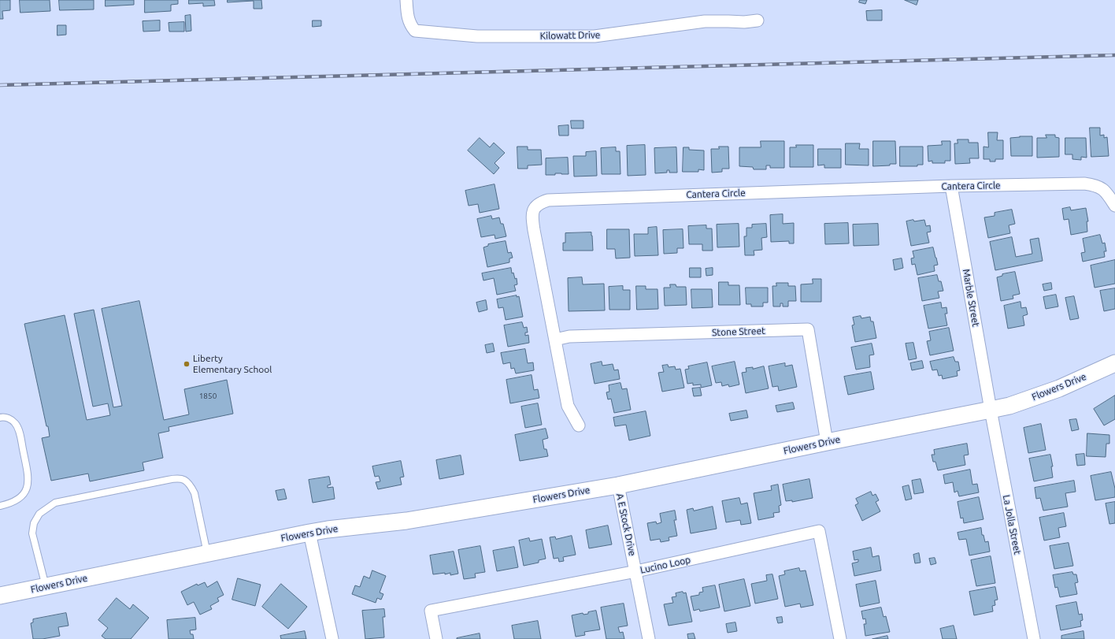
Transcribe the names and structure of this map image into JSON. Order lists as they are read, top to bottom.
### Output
{
  "streets": {
    "street": [
      "Kilowatt Drive",
      "Cantera Circle",
      "Marble Street",
      "Stone Street",
      "Flowers Drive",
      "A E Stock Drive",
      "La Jolla Street",
      "Lucino Loop"
    ]
  },
  "crossings": [
    ["Cantera Circle", "Marble Street"],
    ["Cantera Circle", "Stone Street"],
    ["Marble Street", "Flowers Drive"],
    ["Marble Street", "La Jolla Street"],
    ["Stone Street", "Flowers Drive"],
    ["Flowers Drive", "A E Stock Drive"],
    ["Flowers Drive", "La Jolla Street"],
    ["A E Stock Drive", "Lucino Loop"]
  ],
  "places": ["Liberty Elementary School"],
  "house_numbers": ["1850"]
}
